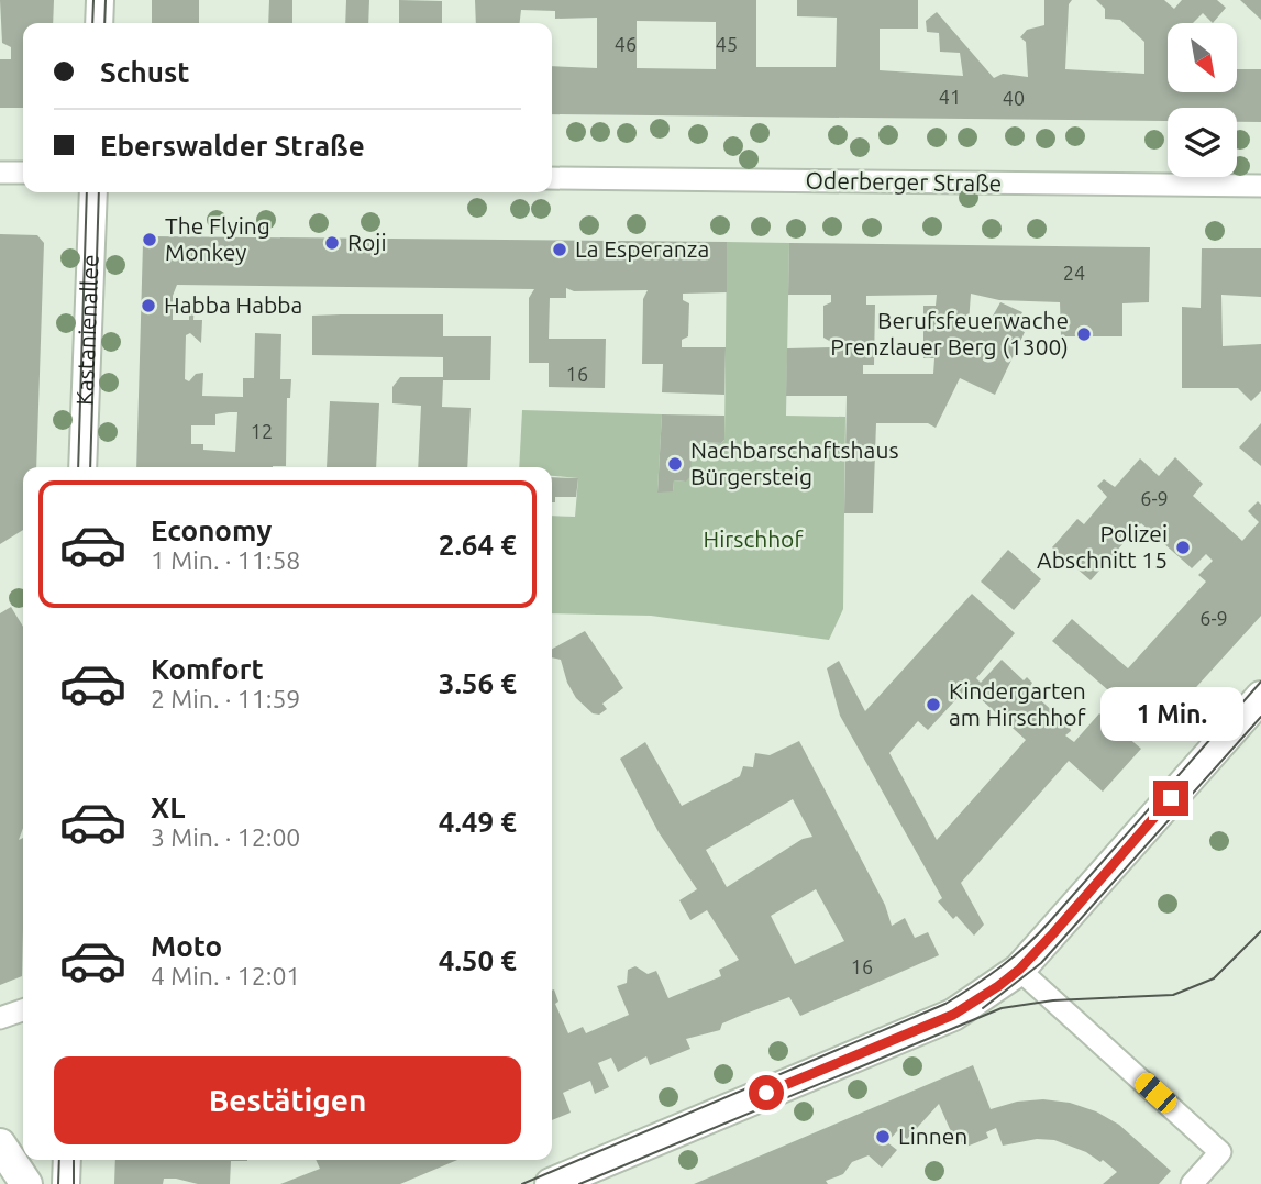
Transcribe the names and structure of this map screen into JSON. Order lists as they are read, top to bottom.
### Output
{
  "streets": {
    "street": ["Oderberger Straße", "Kastanienallee"]
  },
  "parks": ["Hirschhof"],
  "places": [
    "The Flying Monkey",
    "Roji",
    "La Esperanza",
    "Habba Habba",
    "Berufsfeuerwache Prenzlauer Berg (1300)",
    "Nachbarschaftshaus Bürgersteig",
    "Polizei Abschnitt 15",
    "Kindergarten am Hirschhof",
    "Linnen"
  ],
  "house_numbers": [
    "46",
    "45",
    "41",
    "40",
    "24",
    "16",
    "12",
    "6-9",
    "6-9",
    "16"
  ],
  "north": "bottom right",
  "page": {
    "banner": ["Schust", "Eberswalder Straße"],
    "list": [
      {
        "name": "Economy",
        "note": "1 Min. · 11:58",
        "value": "2.64 €"
      },
      {
        "name": "Komfort",
        "note": "2 Min. · 11:59",
        "value": "3.56 €"
      },
      {
        "name": "XL",
        "note": "3 Min. · 12:00",
        "value": "4.49 €"
      },
      {
        "name": "Moto",
        "note": "4 Min. · 12:01",
        "value": "4.50 €"
      }
    ],
    "bubble": "1 Min.",
    "buttons": "Bestätigen"
  }
}
